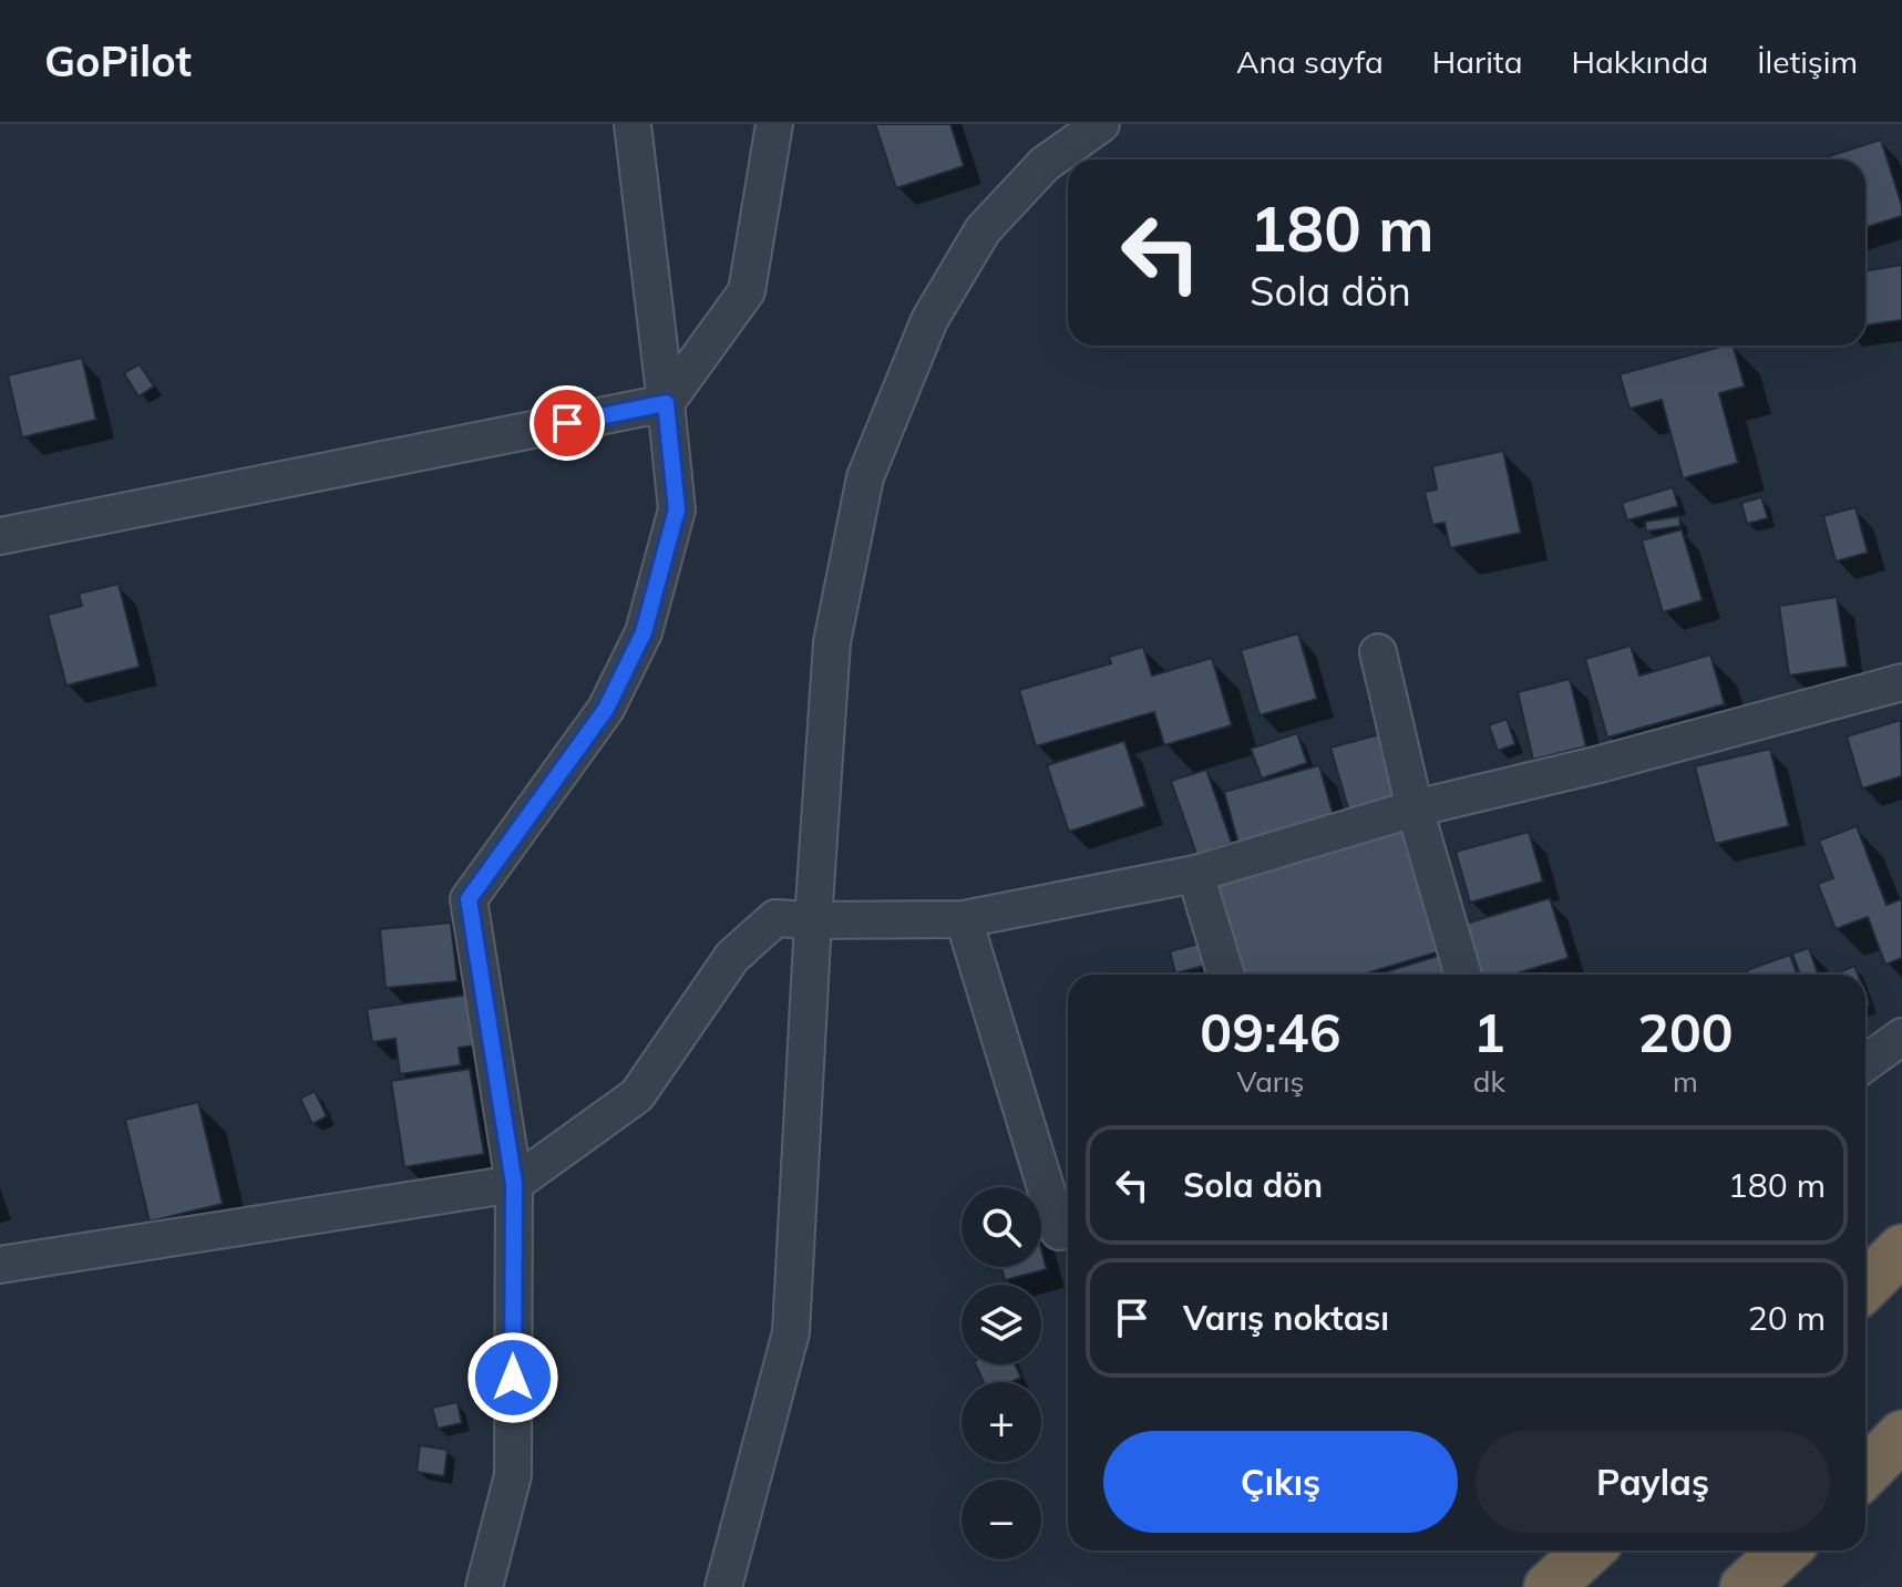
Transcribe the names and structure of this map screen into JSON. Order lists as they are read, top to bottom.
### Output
{
  "page": {
    "header": "GoPilot",
    "nav": [
      "Ana sayfa",
      "Harita",
      "Hakkında",
      "İletişim"
    ],
    "turn": ["180 m", "Sola dön"],
    "eta": [
      "09:46",
      "Varış",
      "1",
      "dk",
      "200",
      "m"
    ],
    "list": [
      {
        "name": "Sola dön",
        "value": "180 m"
      },
      {
        "name": "Varış noktası",
        "value": "20 m"
      }
    ],
    "map_buttons": ["+", "−"],
    "buttons": ["Çıkış", "Paylaş"]
  }
}
